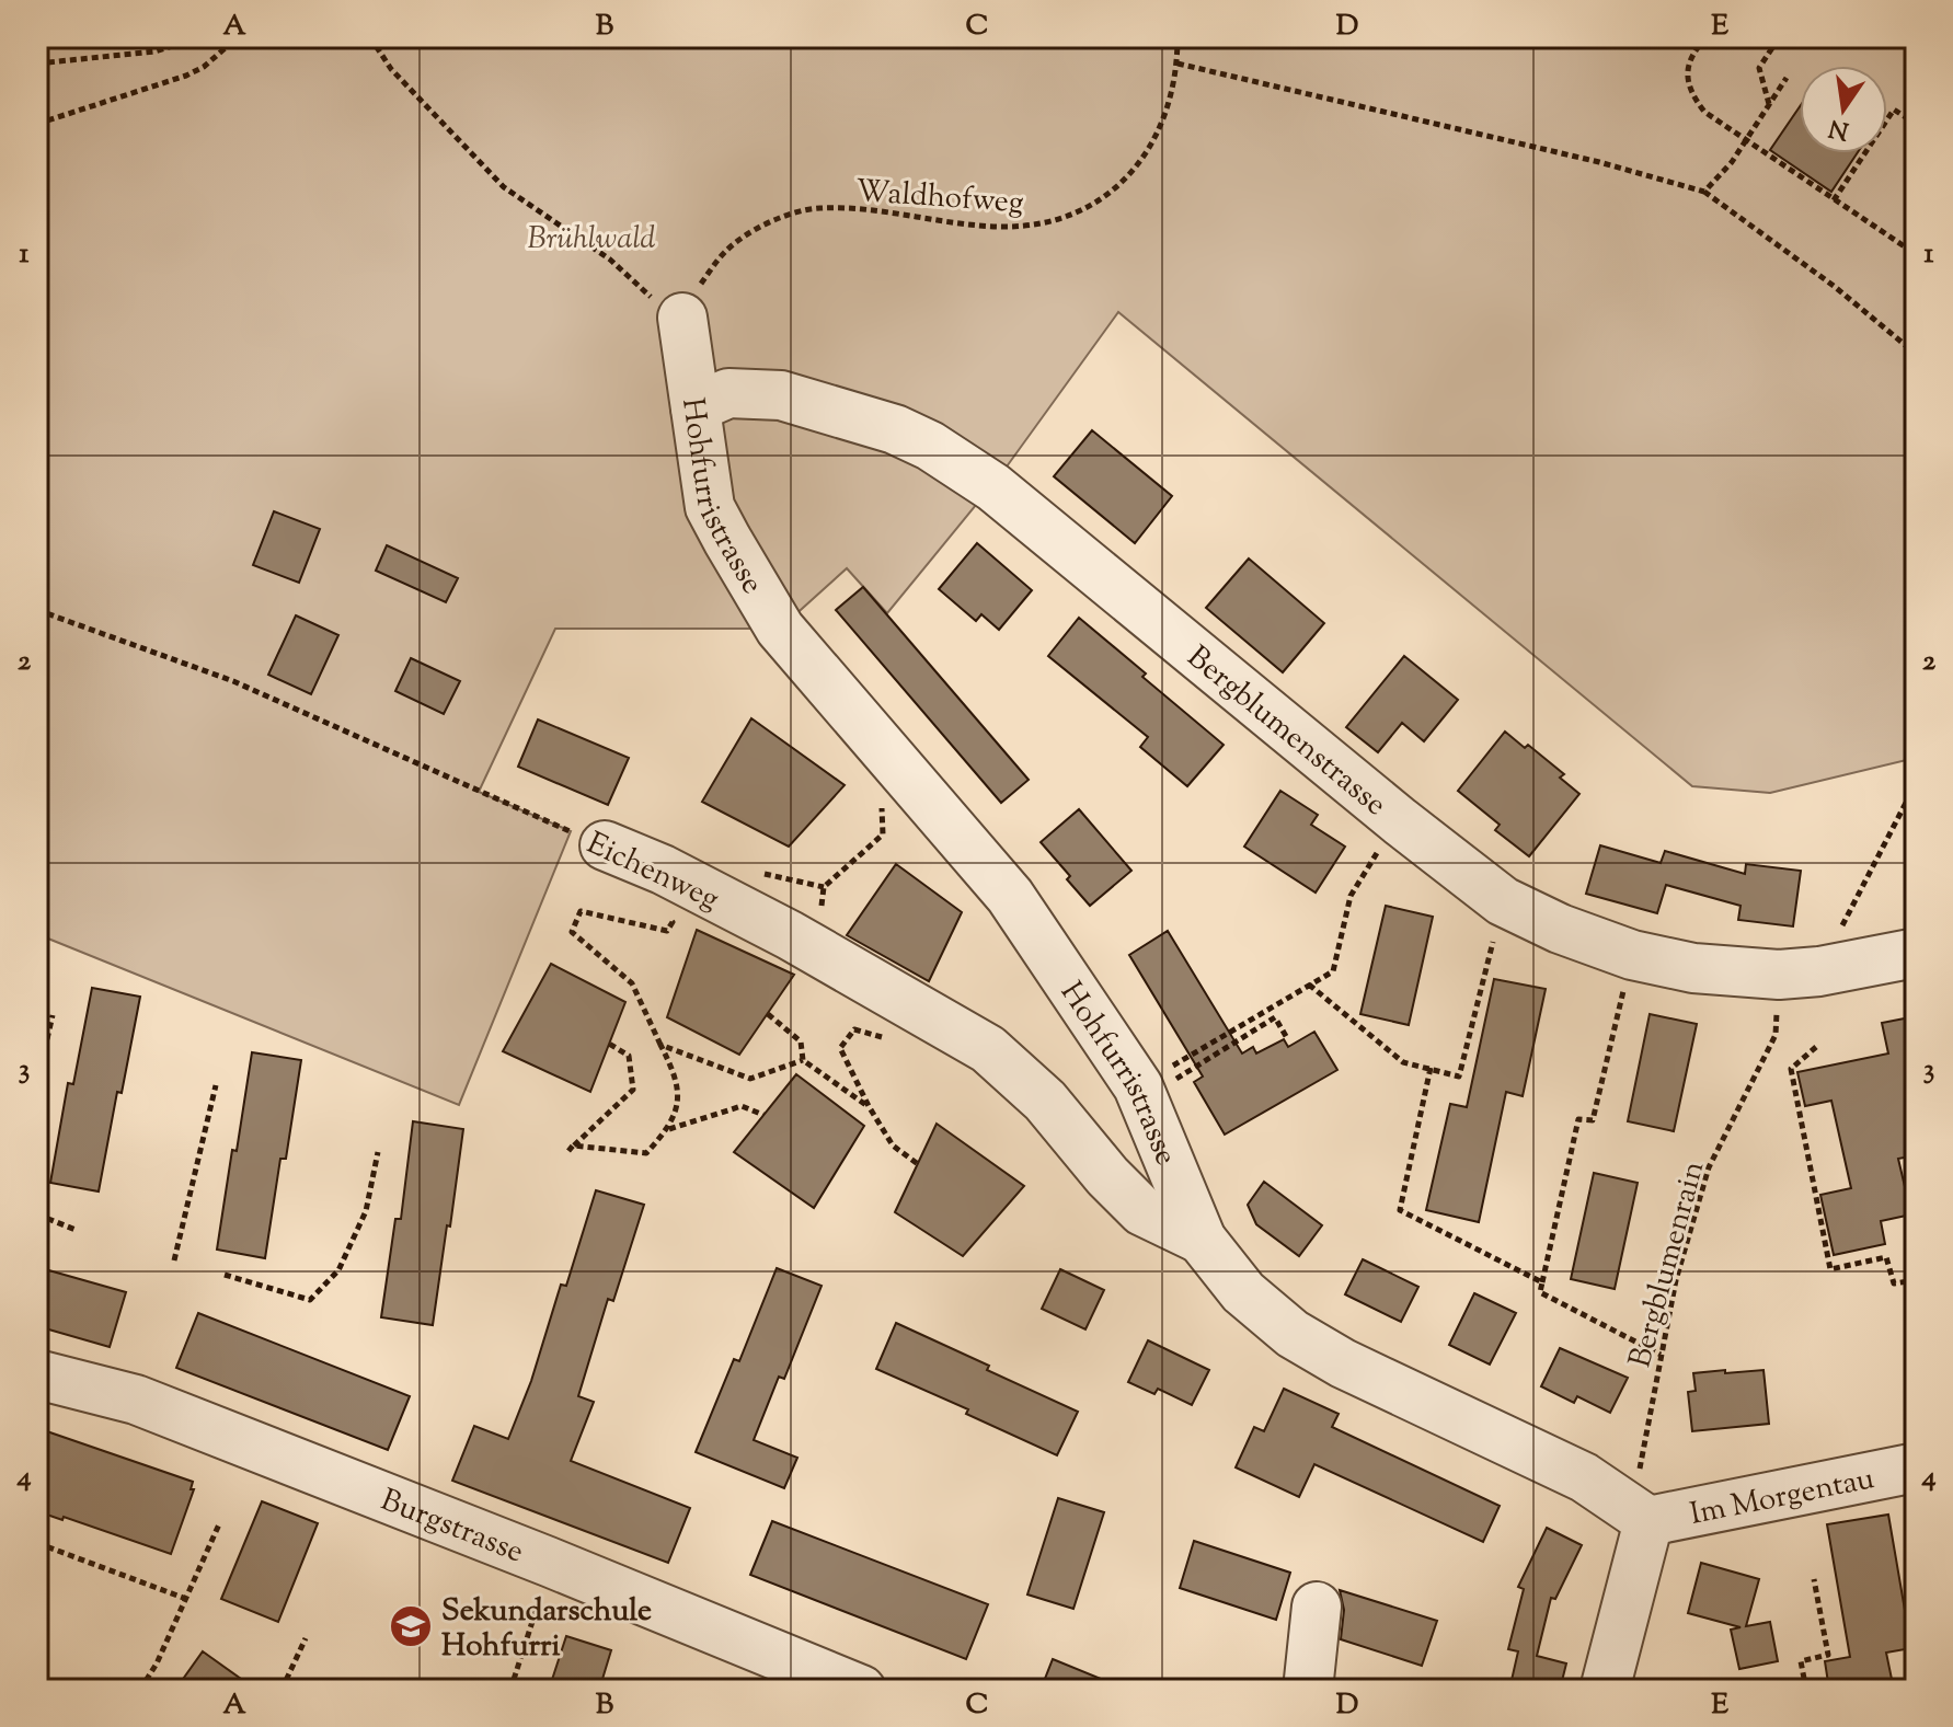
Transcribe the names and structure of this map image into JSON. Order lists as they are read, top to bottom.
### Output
{
  "streets": {
    "street": [
      "Hohfurristrasse",
      "Bergblumenstrasse",
      "Eichenweg",
      "Im Morgentau",
      "Burgstrasse"
    ],
    "path": ["Waldhofweg", "Bergblumenrain"]
  },
  "crossings": [
    ["Waldhofweg", "Hohfurristrasse"],
    ["Hohfurristrasse", "Bergblumenstrasse"],
    ["Hohfurristrasse", "Eichenweg"],
    ["Hohfurristrasse", "Im Morgentau"],
    ["Bergblumenstrasse", "Bergblumenrain"]
  ],
  "parks": ["Brühlwald"],
  "places": {
    "school or university": ["Sekundarschule Hohfurri"]
  },
  "north": "bottom",
  "grid": {
    "columns": [
      "A",
      "B",
      "C",
      "D",
      "E"
    ],
    "rows": [
      "1",
      "2",
      "3",
      "4"
    ]
  }
}
